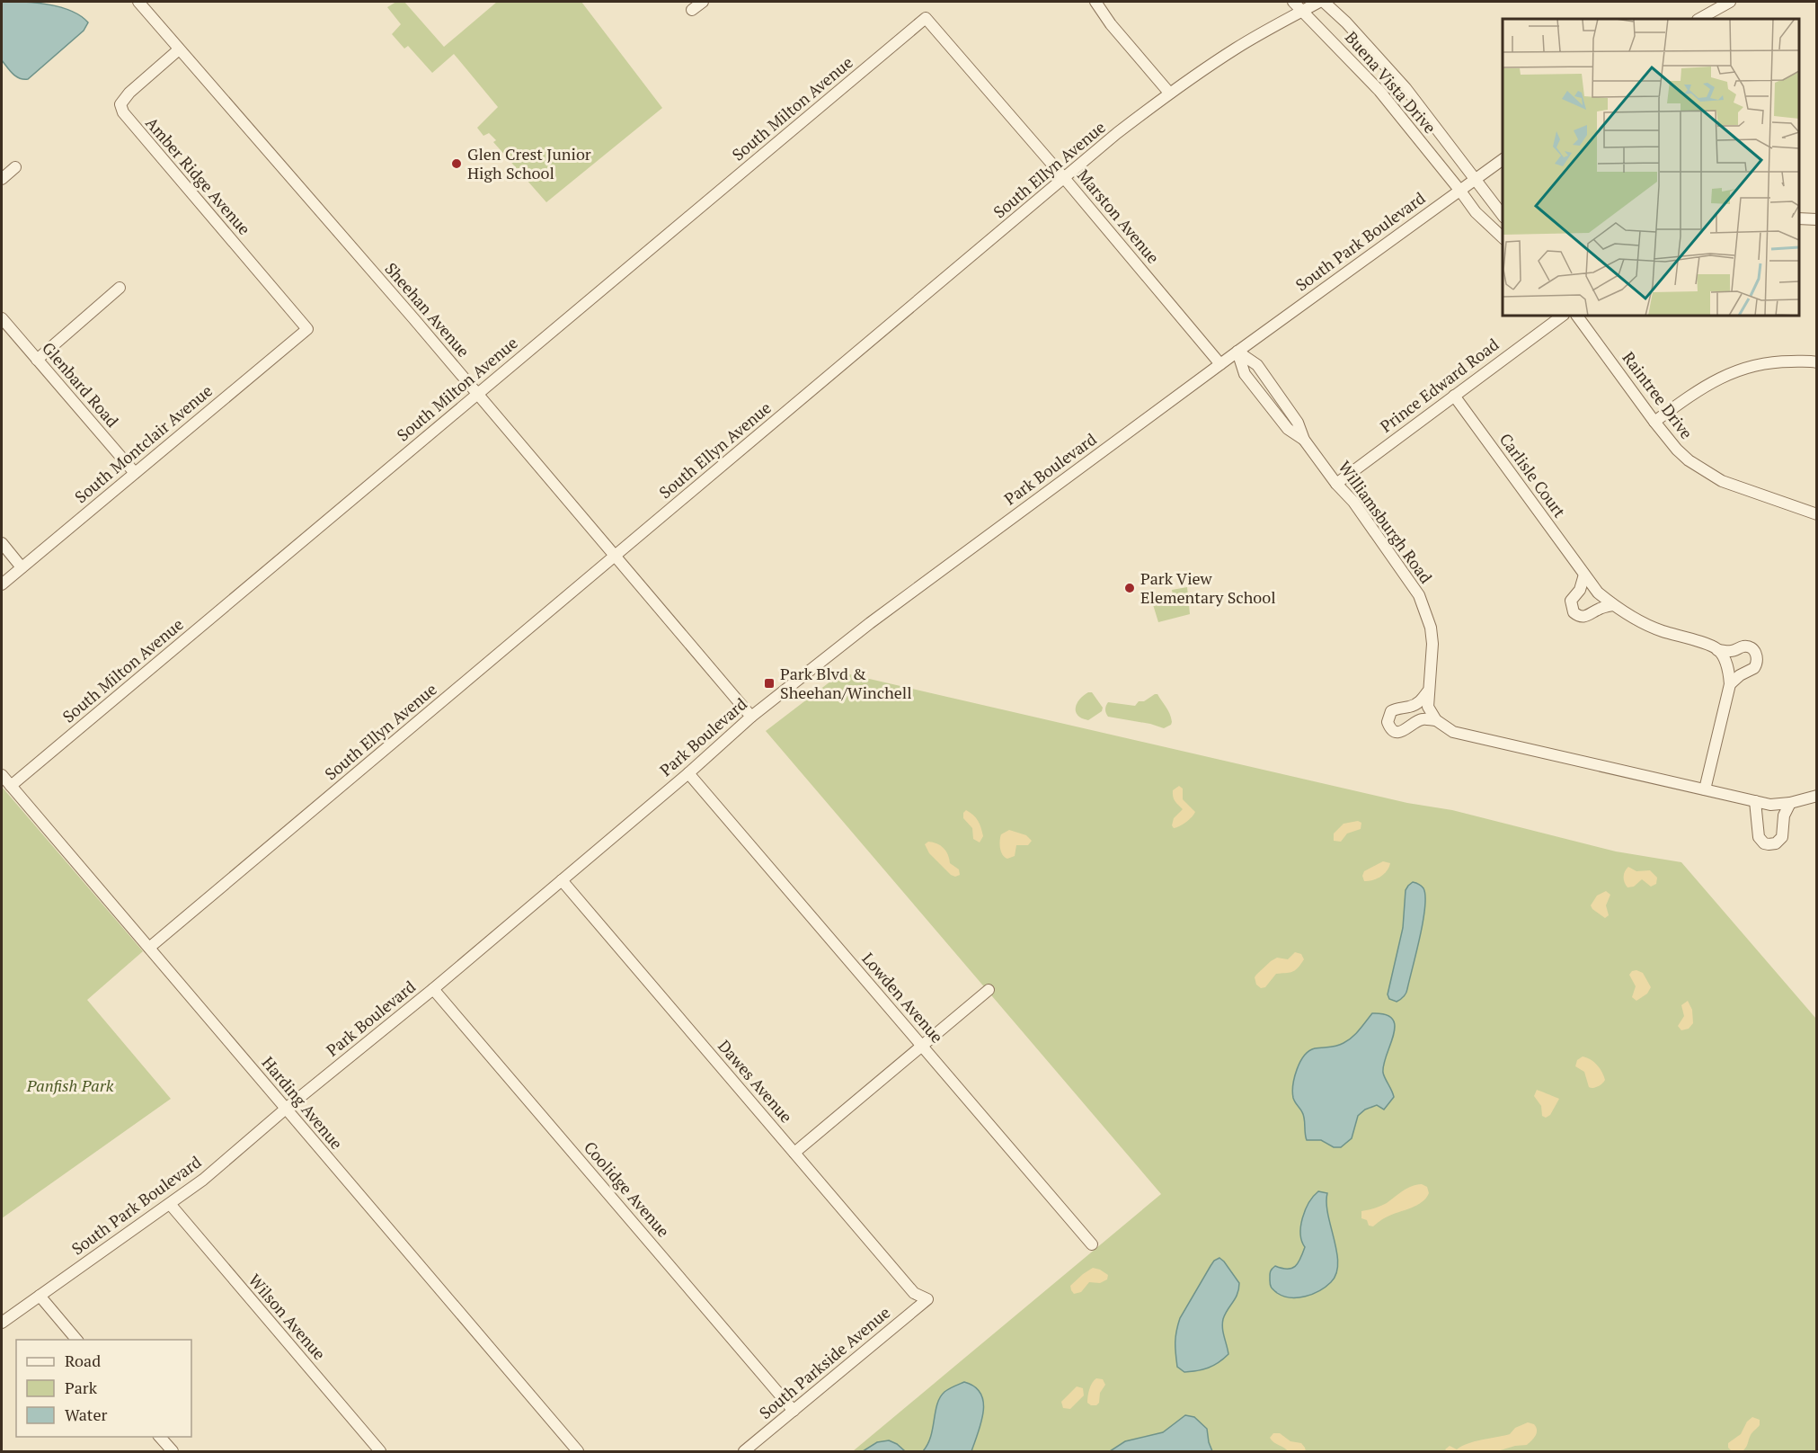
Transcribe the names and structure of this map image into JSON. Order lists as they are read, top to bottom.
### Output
{
  "streets": {
    "street": [
      "Buena Vista Drive",
      "South Milton Avenue",
      "South Ellyn Avenue",
      "Amber Ridge Avenue",
      "Marston Avenue",
      "South Park Boulevard",
      "Sheehan Avenue",
      "Glenbard Road",
      "Prince Edward Road",
      "Raintree Drive",
      "South Montclair Avenue",
      "Park Boulevard",
      "Carlisle Court",
      "Williamsburgh Road",
      "Lowden Avenue",
      "Dawes Avenue",
      "Harding Avenue",
      "Coolidge Avenue",
      "Wilson Avenue",
      "South Parkside Avenue"
    ]
  },
  "crossings": [
    ["Buena Vista Drive", "South Ellyn Avenue"],
    ["Buena Vista Drive", "South Park Boulevard"],
    ["South Milton Avenue", "Marston Avenue"],
    ["South Milton Avenue", "Sheehan Avenue"],
    ["South Milton Avenue", "Harding Avenue"],
    ["South Ellyn Avenue", "Marston Avenue"],
    ["South Ellyn Avenue", "Sheehan Avenue"],
    ["South Ellyn Avenue", "Harding Avenue"],
    ["Amber Ridge Avenue", "Sheehan Avenue"],
    ["Amber Ridge Avenue", "South Montclair Avenue"],
    ["Marston Avenue", "Park Boulevard"],
    ["South Park Boulevard", "Park Boulevard"],
    ["South Park Boulevard", "Williamsburgh Road"],
    ["South Park Boulevard", "Harding Avenue"],
    ["South Park Boulevard", "Wilson Avenue"],
    ["Sheehan Avenue", "Park Boulevard"],
    ["Glenbard Road", "South Montclair Avenue"],
    ["Prince Edward Road", "Carlisle Court"],
    ["Prince Edward Road", "Williamsburgh Road"],
    ["Park Boulevard", "Williamsburgh Road"],
    ["Park Boulevard", "Lowden Avenue"],
    ["Park Boulevard", "Dawes Avenue"],
    ["Park Boulevard", "Harding Avenue"],
    ["Park Boulevard", "Coolidge Avenue"],
    ["Dawes Avenue", "South Parkside Avenue"],
    ["Coolidge Avenue", "South Parkside Avenue"]
  ],
  "parks": ["Panfish Park"],
  "places": {
    "other": ["Glen Crest Junior High School", "Park View Elementary School"],
    "transit": ["Park Blvd & Sheehan/Winchell"]
  },
  "legend": ["Road", "Park", "Water"]
}
